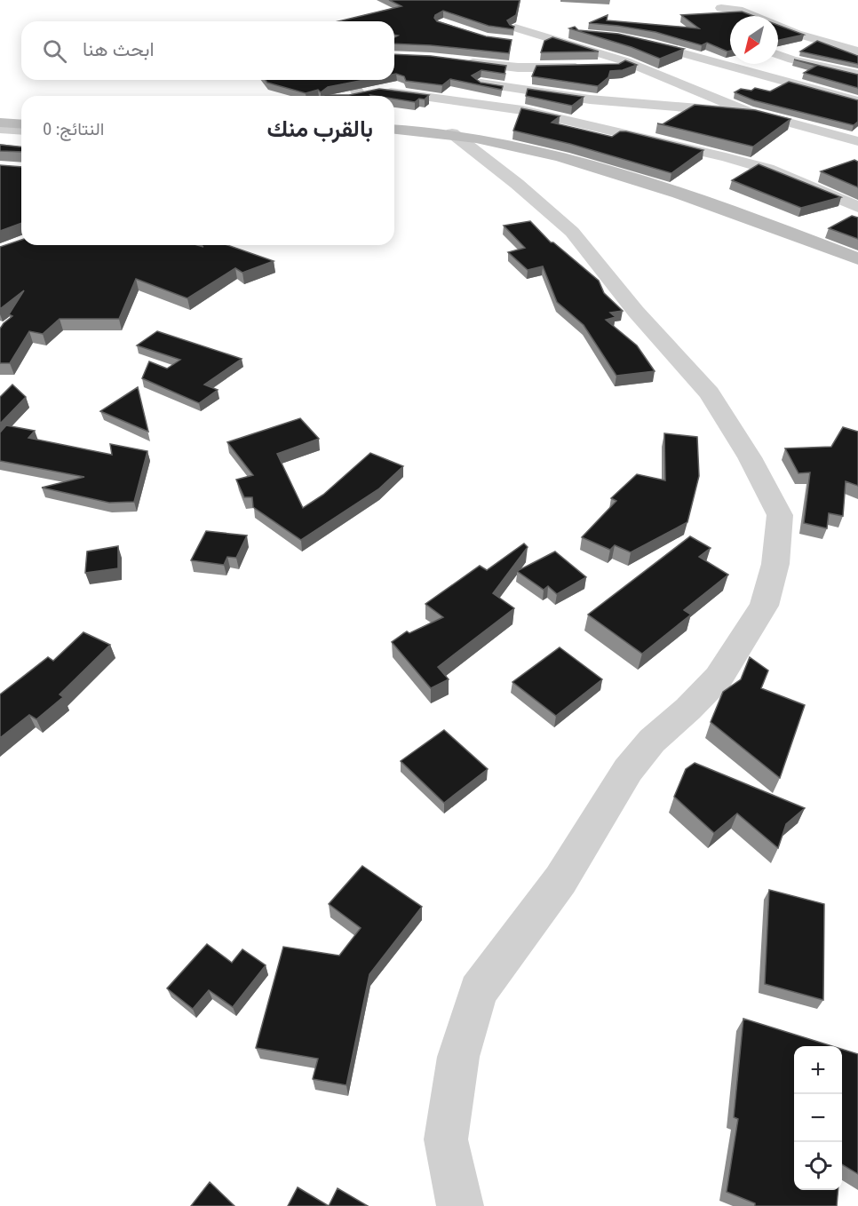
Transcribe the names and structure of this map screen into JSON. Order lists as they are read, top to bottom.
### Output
{
  "north": "bottom left",
  "page": {
    "search": "ابحث هنا",
    "heading": ["بالقرب منك", "النتائج: 0"],
    "map_buttons": ["+", "−"]
  }
}
